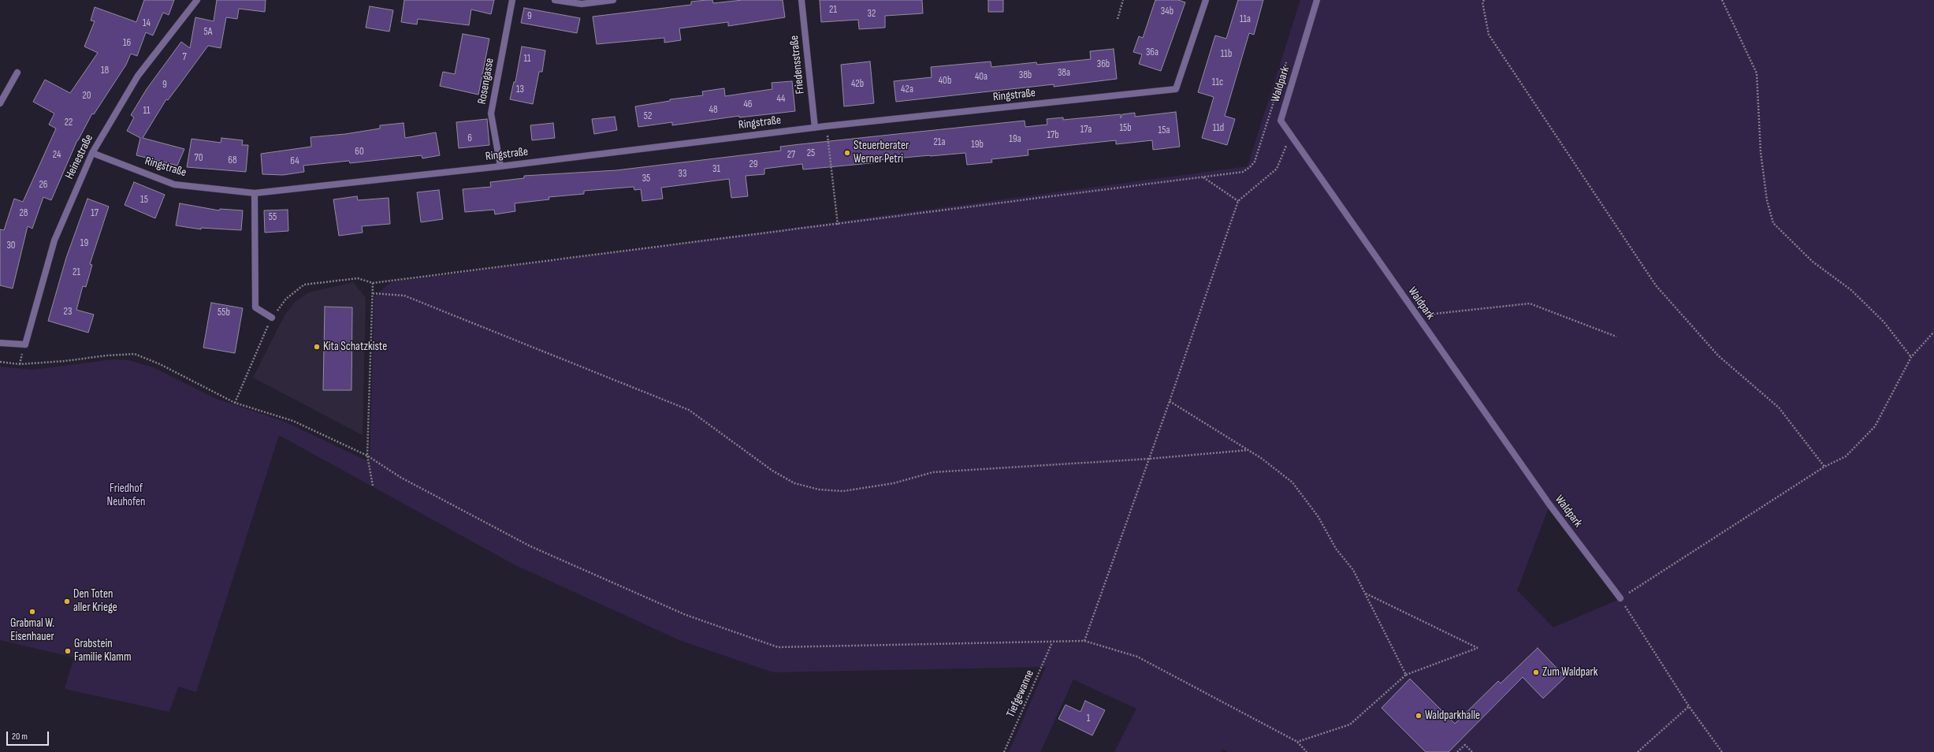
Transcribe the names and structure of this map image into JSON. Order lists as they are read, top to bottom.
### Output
{
  "streets": {
    "street": [
      "Friedensstraße",
      "Rosengasse",
      "Waldpark",
      "Ringstraße",
      "Heinestraße"
    ],
    "path": ["Tiefgewanne"]
  },
  "crossings": [
    ["Friedensstraße", "Ringstraße"],
    ["Rosengasse", "Ringstraße"],
    ["Ringstraße", "Heinestraße"]
  ],
  "parks": ["Friedhof Neuhofen"],
  "places": [
    "Steuerberater Werner Petri",
    "Kita Schatzkiste",
    "Den Toten aller Kriege",
    "Grabmal W. Eisenhauer",
    "Grabstein Familie Klamm",
    "Zum Waldpark",
    "Waldparkhalle"
  ],
  "house_numbers": [
    "21",
    "34b",
    "32",
    "9",
    "11a",
    "14",
    "5A",
    "16",
    "36a",
    "11b",
    "7",
    "11",
    "36b",
    "18",
    "38a",
    "38b",
    "40a",
    "40b",
    "11c",
    "42b",
    "9",
    "13",
    "42a",
    "20",
    "44",
    "46",
    "48",
    "11",
    "52",
    "22",
    "15b",
    "11d",
    "17a",
    "15a",
    "17b",
    "6",
    "19a",
    "21a",
    "19b",
    "60",
    "25",
    "24",
    "27",
    "70",
    "68",
    "64",
    "29",
    "31",
    "33",
    "35",
    "26",
    "15",
    "28",
    "17",
    "55",
    "19",
    "30",
    "21",
    "23",
    "55b",
    "1"
  ],
  "scale_bar": "20 m"
}
